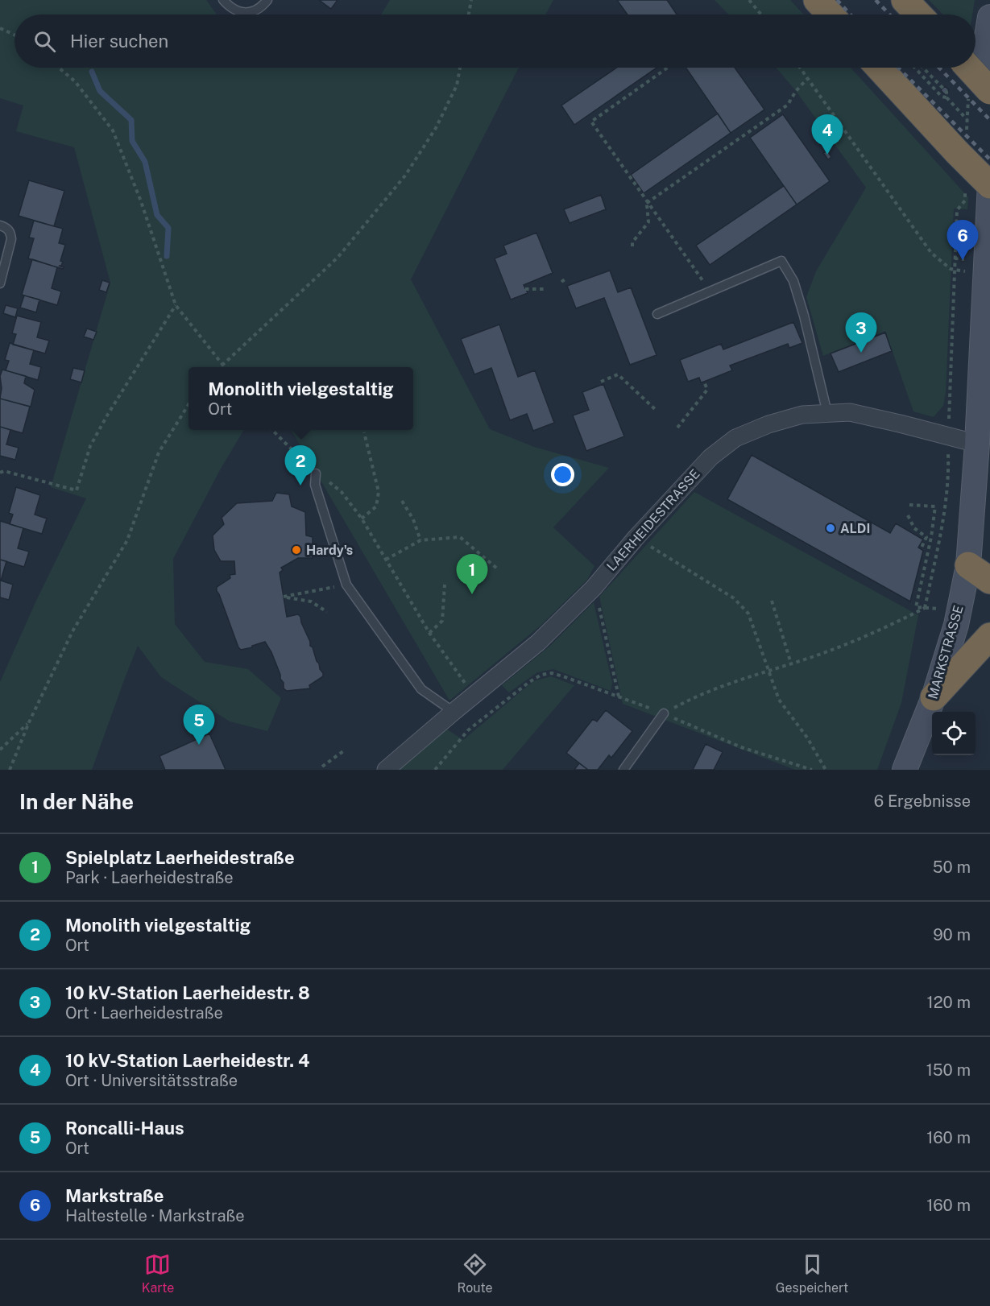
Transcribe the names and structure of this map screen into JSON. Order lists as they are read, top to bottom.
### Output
{
  "streets": {
    "main road": ["MARKSTRASSE"],
    "street": ["LAERHEIDESTRASSE"]
  },
  "crossings": [
    ["LAERHEIDESTRASSE", "MARKSTRASSE"]
  ],
  "places": ["ALDI", "Hardy's"],
  "page": {
    "search": "Hier suchen",
    "pins": [
      "4",
      "6",
      "3",
      "2",
      "1",
      "5"
    ],
    "popup": ["Monolith vielgestaltig", "Ort"],
    "heading": ["In der Nähe", "6 Ergebnisse"],
    "list": [
      {
        "mark": "1",
        "name": "Spielplatz Laerheidestraße",
        "note": "Park · Laerheidestraße",
        "value": "50 m"
      },
      {
        "mark": "2",
        "name": "Monolith vielgestaltig",
        "note": "Ort",
        "value": "90 m"
      },
      {
        "mark": "3",
        "name": "10 kV-Station Laerheidestr. 8",
        "note": "Ort · Laerheidestraße",
        "value": "120 m"
      },
      {
        "mark": "4",
        "name": "10 kV-Station Laerheidestr. 4",
        "note": "Ort · Universitätsstraße",
        "value": "150 m"
      },
      {
        "mark": "5",
        "name": "Roncalli-Haus",
        "note": "Ort",
        "value": "160 m"
      },
      {
        "mark": "6",
        "name": "Markstraße",
        "note": "Haltestelle · Markstraße",
        "value": "160 m"
      }
    ],
    "nav": ["Karte", "Route", "Gespeichert"]
  }
}
